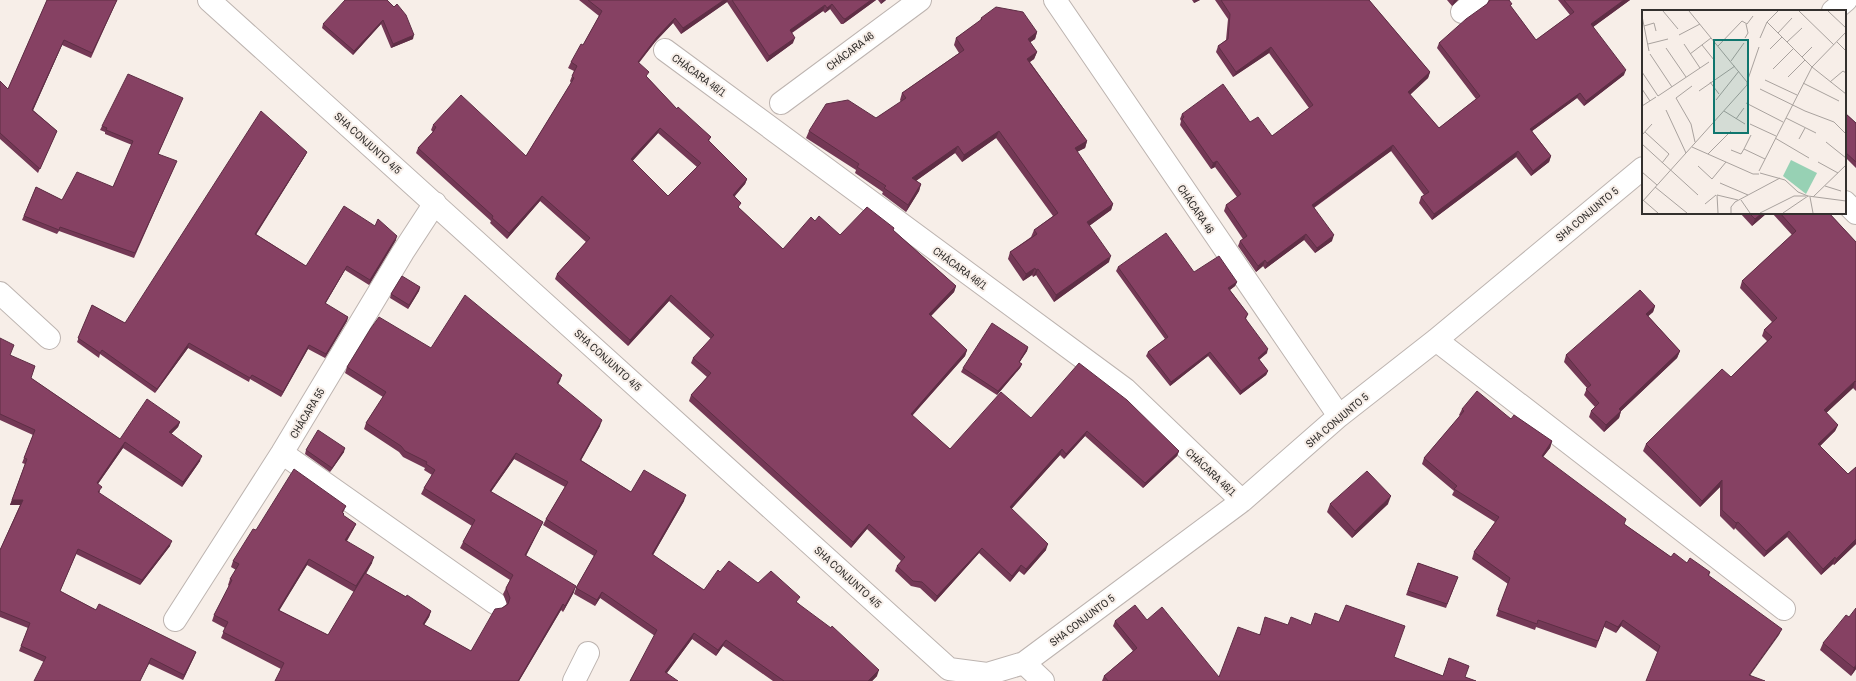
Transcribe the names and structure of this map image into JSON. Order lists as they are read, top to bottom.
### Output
{
  "streets": {
    "street": [
      "CHÁCARA 46",
      "CHÁCARA 46/1",
      "SHA CONJUNTO 4/5",
      "SHA CONJUNTO 5",
      "CHÁCARA 55"
    ]
  },
  "crossings": [
    ["CHÁCARA 46", "SHA CONJUNTO 5"],
    ["CHÁCARA 46/1", "SHA CONJUNTO 5"],
    ["SHA CONJUNTO 4/5", "SHA CONJUNTO 5"],
    ["SHA CONJUNTO 4/5", "CHÁCARA 55"]
  ]
}
